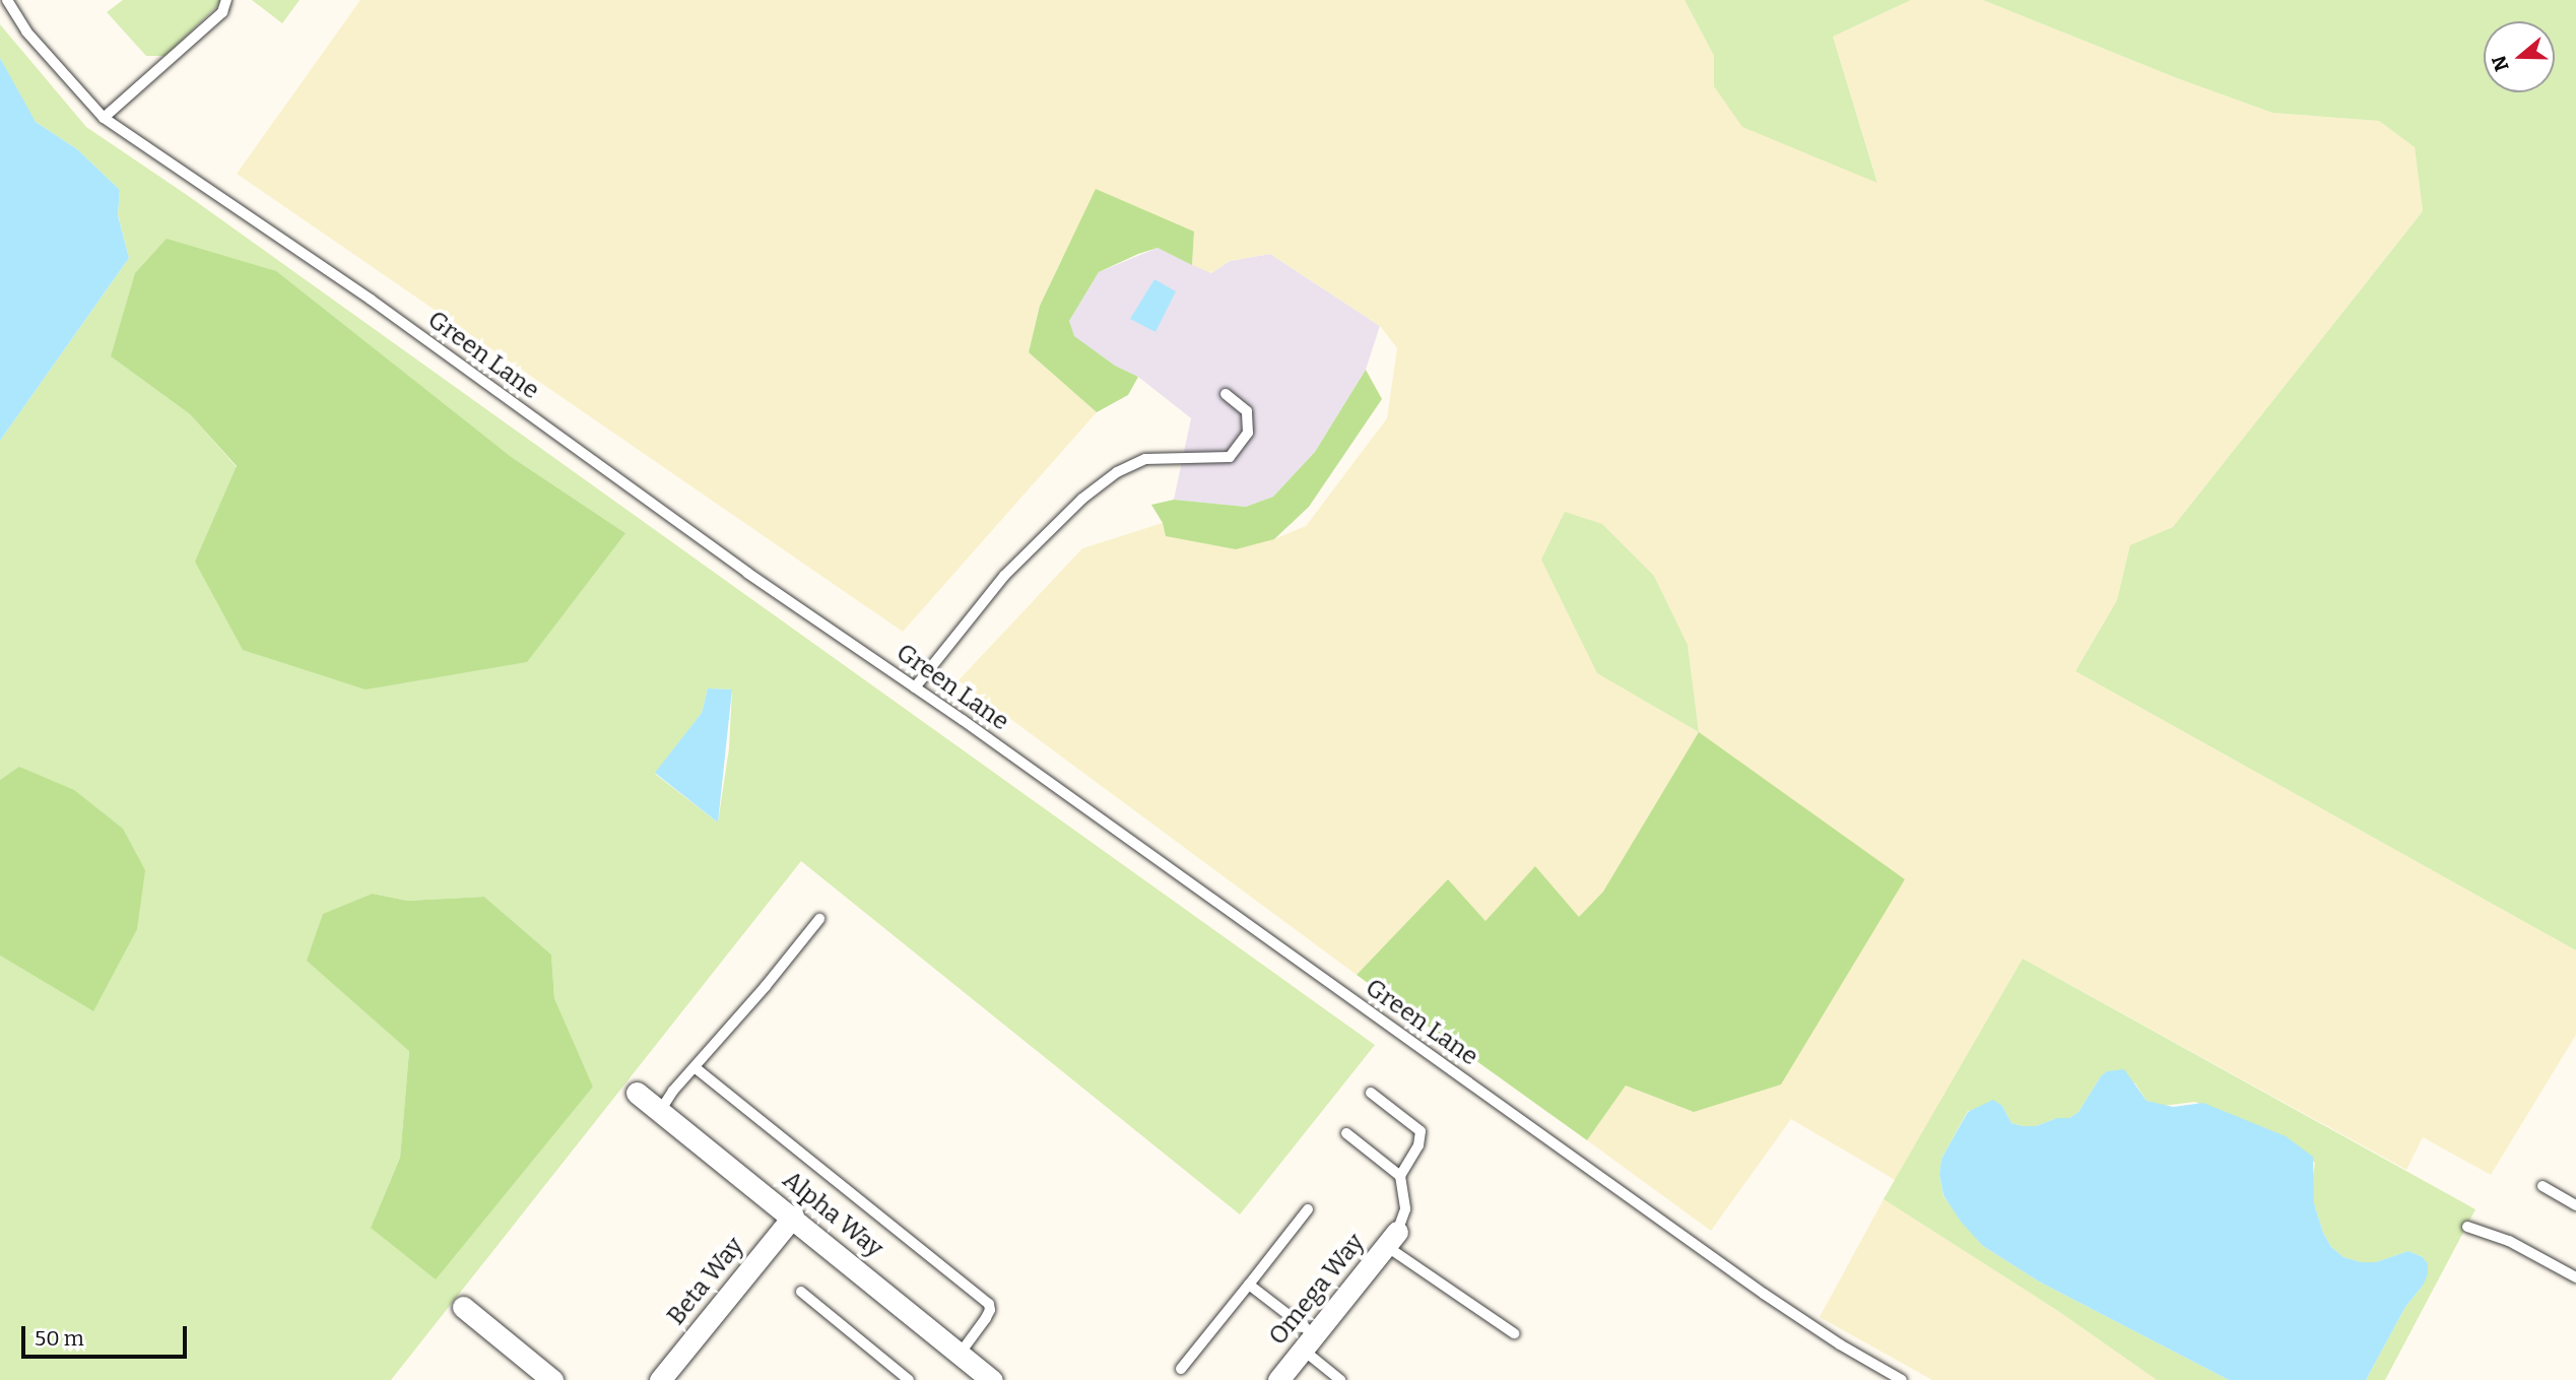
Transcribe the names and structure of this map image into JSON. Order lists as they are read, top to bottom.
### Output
{
  "streets": {
    "street": ["Alpha Way", "Beta Way", "Omega Way"],
    "lane": ["Green Lane"]
  },
  "crossings": [
    ["Alpha Way", "Beta Way"]
  ],
  "scale_bar": "50 m",
  "north": "left"
}
